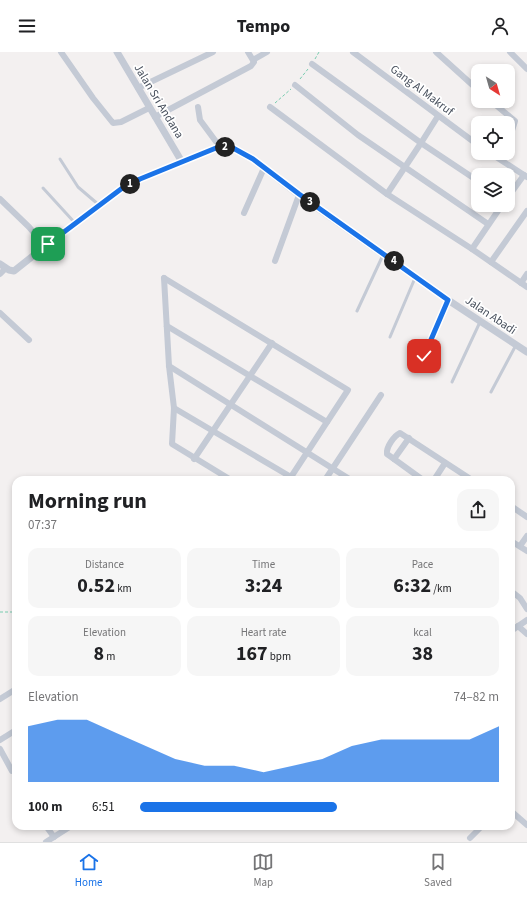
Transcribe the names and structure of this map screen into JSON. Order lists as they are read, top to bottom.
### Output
{
  "streets": {
    "street": ["Gang Al Makruf", "Jalan Sri Andana", "Jalan Abadi"]
  },
  "north": "bottom right",
  "page": {
    "header": "Tempo",
    "pins": [
      "2",
      "1",
      "3",
      "4"
    ],
    "heading": ["Morning run", "07:37"],
    "stats": [
      ["Distance", "0.52 km"],
      ["Time", "3:24"],
      ["Pace", "6:32 /km"],
      ["Elevation", "8 m"],
      ["Heart rate", "167 bpm"],
      ["kcal", "38"]
    ],
    "chart": ["Elevation", "74–82 m"],
    "list": [
      {
        "name": "100 m",
        "note": "6:51"
      }
    ],
    "tabs": ["Home", "Map", "Saved"]
  }
}
